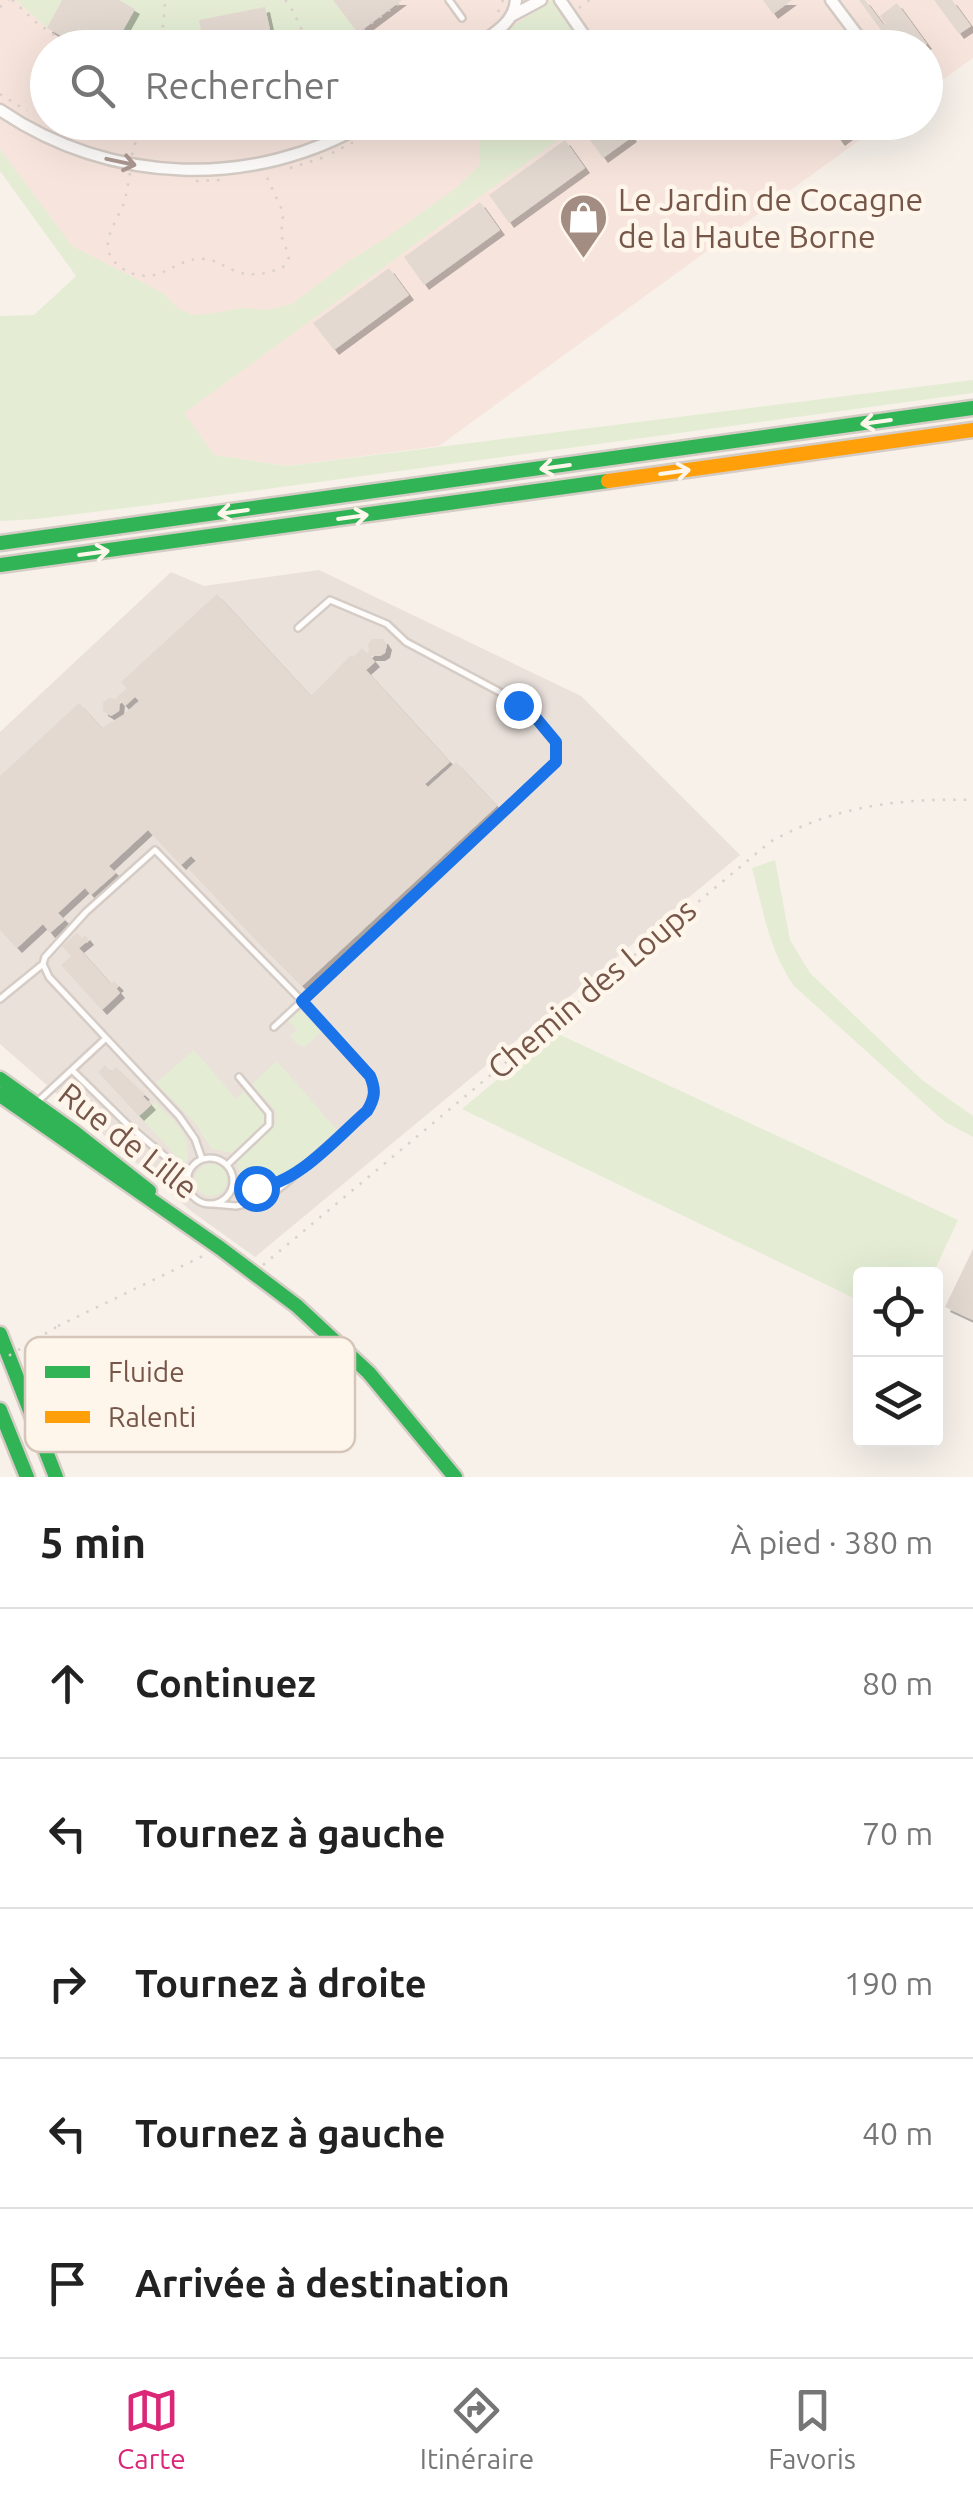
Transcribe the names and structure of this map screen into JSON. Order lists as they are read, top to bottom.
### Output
{
  "streets": {
    "main road": ["Rue de Lille"],
    "path": ["Chemin des Loups"]
  },
  "crossings": [
    ["Chemin des Loups", "Rue de Lille"]
  ],
  "places": {
    "shop": ["Le Jardin de Cocagne de la Haute Borne"]
  },
  "legend": ["Fluide", "Ralenti"],
  "page": {
    "search": "Rechercher",
    "heading": ["5 min", "À pied · 380 m"],
    "list": [
      ["Continuez", "80 m"],
      ["Tournez à gauche", "70 m"],
      ["Tournez à droite", "190 m"],
      ["Tournez à gauche", "40 m"],
      "Arrivée à destination"
    ],
    "nav": ["Carte", "Itinéraire", "Favoris"]
  }
}
